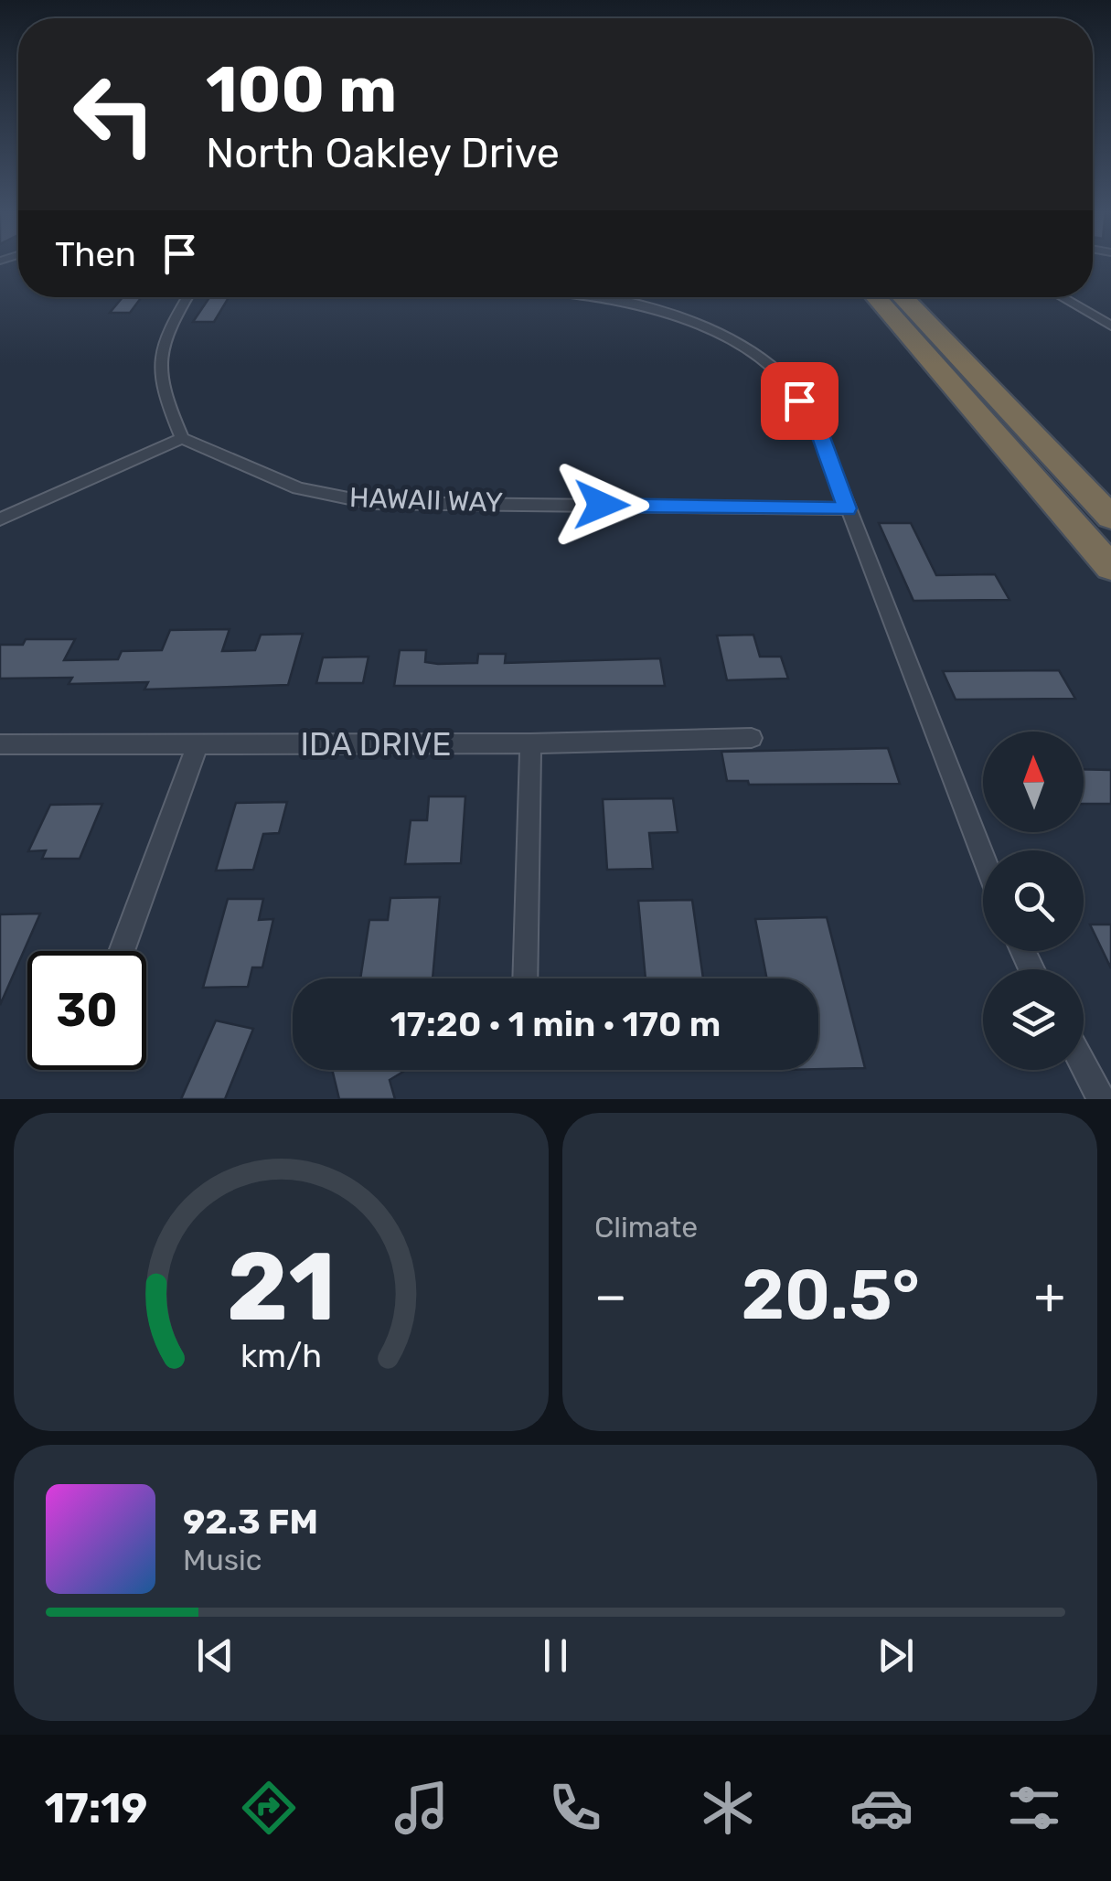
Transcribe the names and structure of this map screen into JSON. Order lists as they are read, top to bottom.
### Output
{
  "streets": {
    "street": ["HAWAII WAY", "IDA DRIVE"]
  },
  "north": "top",
  "page": {
    "turn": ["100 m", "North Oakley Drive"],
    "then": "Then",
    "limit": "30",
    "trip": "17:20 · 1 min · 170 m",
    "tile": "Climate",
    "heat": ["−", "20.5°", "+"],
    "song": ["92.3 FM", "Music"],
    "tabs": "17:19",
    "gauge": ["21", "km/h"]
  }
}
